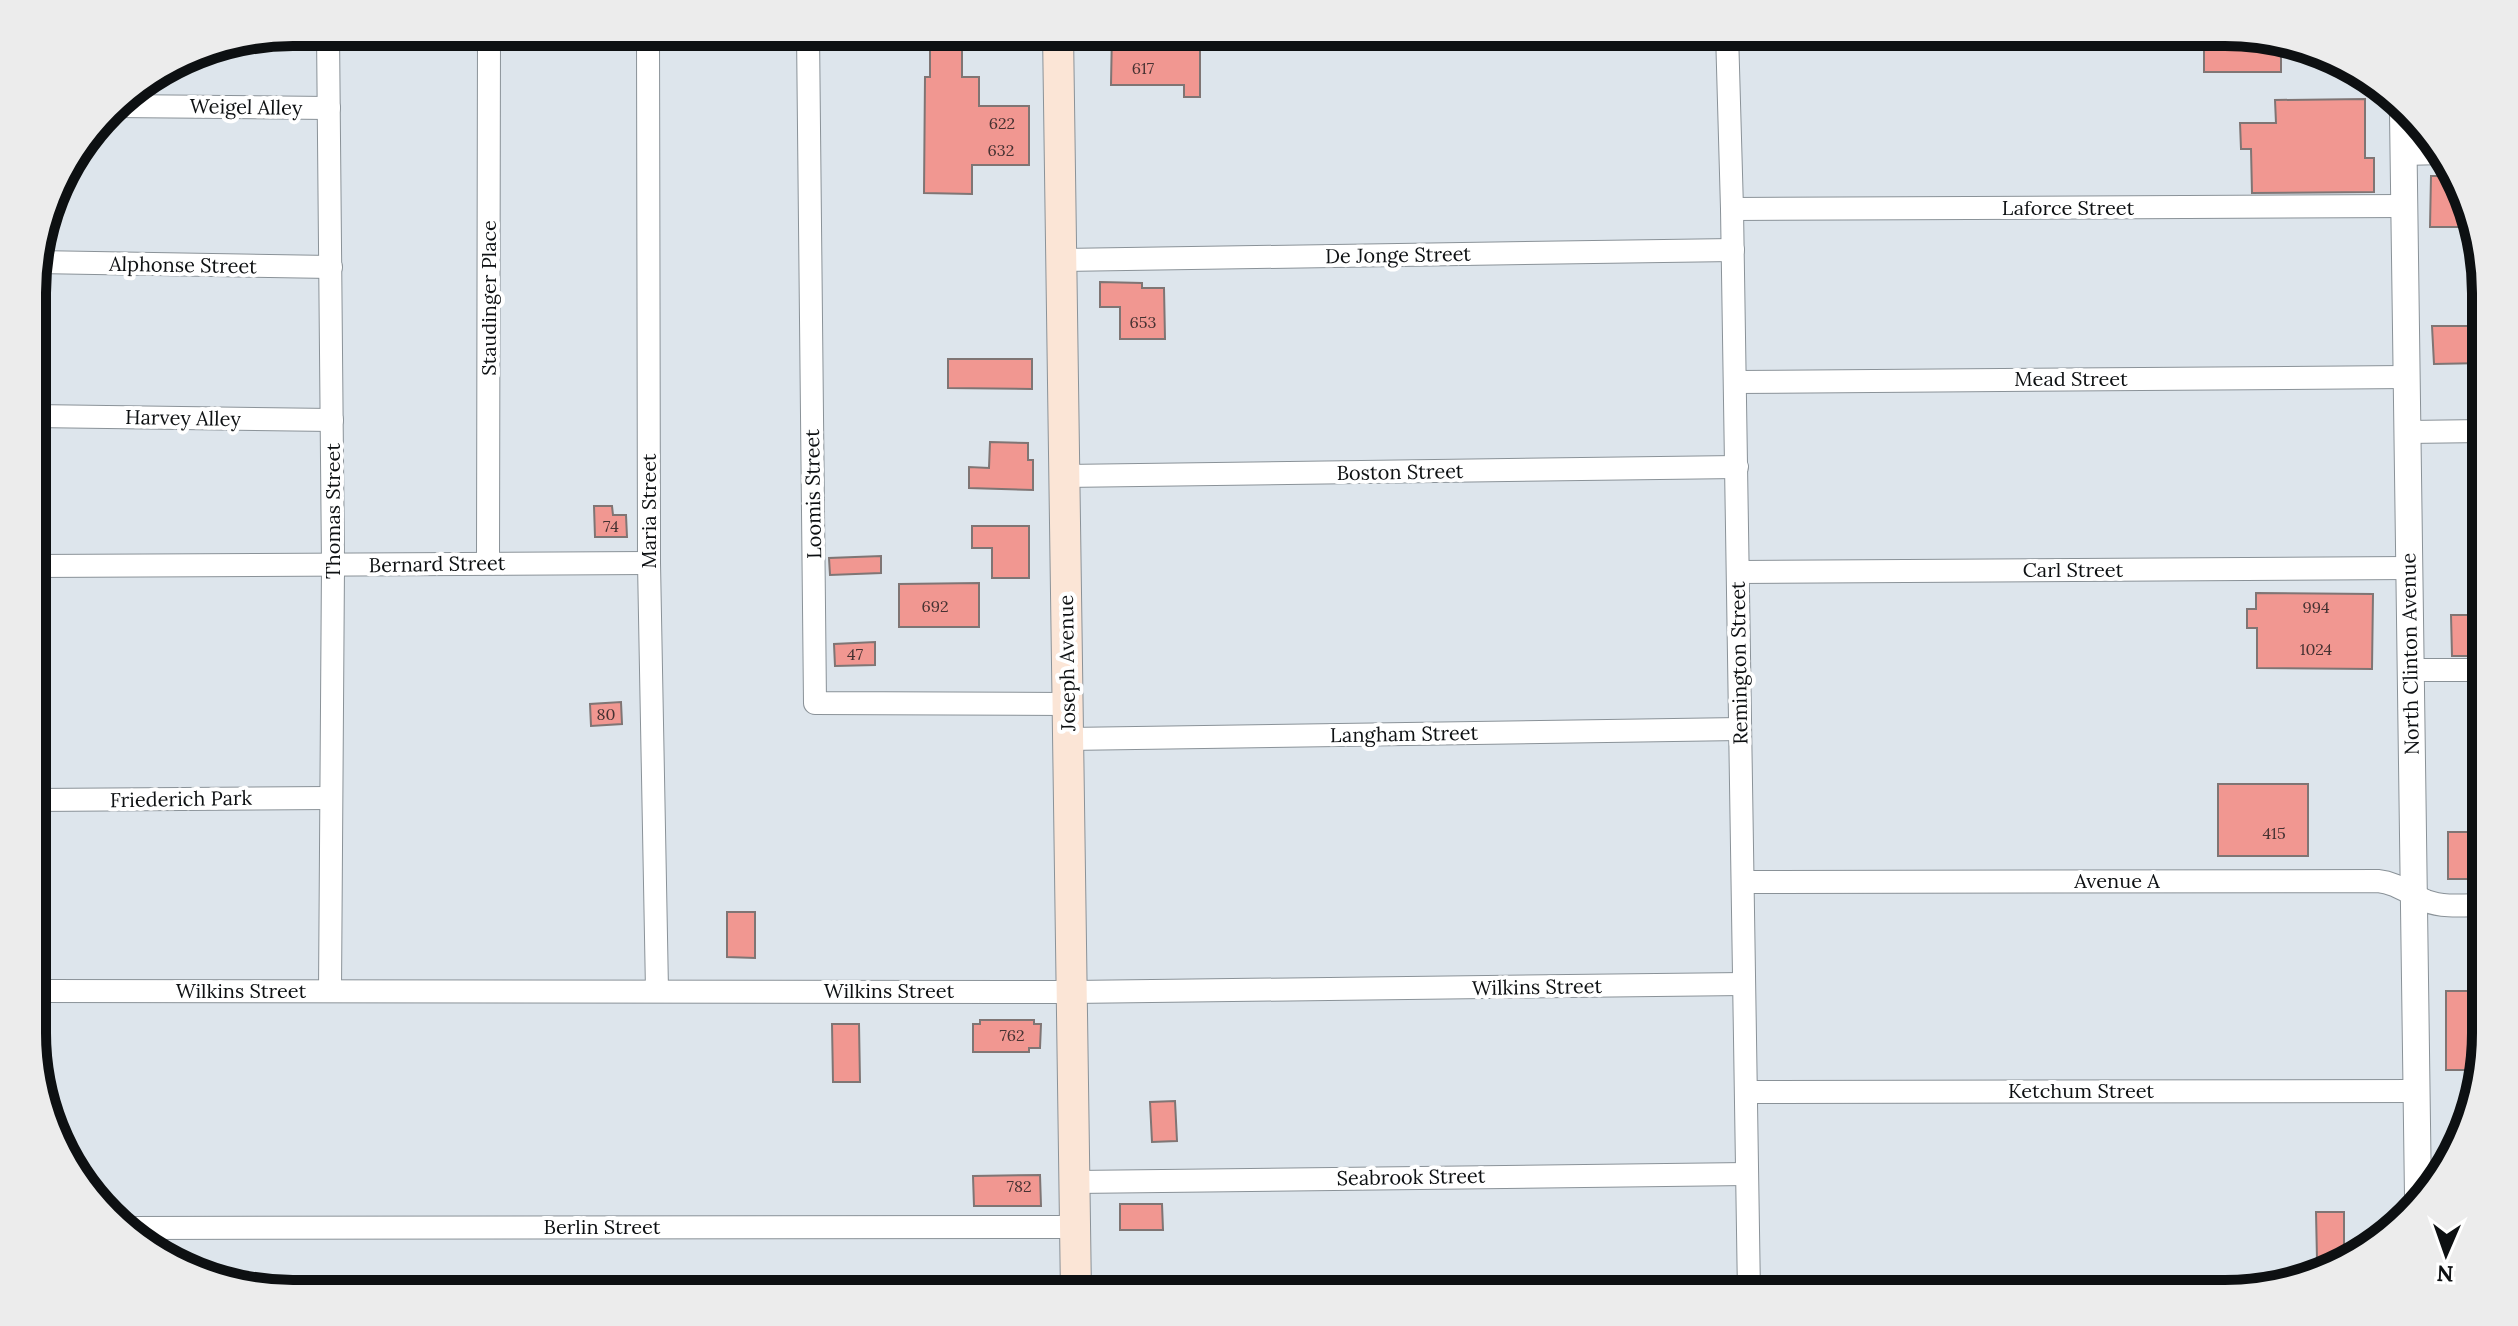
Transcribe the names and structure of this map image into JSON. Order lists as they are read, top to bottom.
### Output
{
  "streets": {
    "main road": ["Joseph Avenue"],
    "street": [
      "Weigel Alley",
      "Laforce Street",
      "De Jonge Street",
      "Alphonse Street",
      "Staudinger Place",
      "Mead Street",
      "Harvey Alley",
      "Boston Street",
      "Loomis Street",
      "Thomas Street",
      "Maria Street",
      "Bernard Street",
      "Carl Street",
      "North Clinton Avenue",
      "Remington Street",
      "Langham Street",
      "Friederich Park",
      "Avenue A",
      "Wilkins Street",
      "Ketchum Street",
      "Seabrook Street",
      "Berlin Street"
    ]
  },
  "crossings": [
    ["Weigel Alley", "Thomas Street"],
    ["Laforce Street", "North Clinton Avenue"],
    ["Laforce Street", "Remington Street"],
    ["De Jonge Street", "Joseph Avenue"],
    ["De Jonge Street", "Remington Street"],
    ["Alphonse Street", "Thomas Street"],
    ["Staudinger Place", "Bernard Street"],
    ["Mead Street", "North Clinton Avenue"],
    ["Mead Street", "Remington Street"],
    ["Harvey Alley", "Thomas Street"],
    ["Boston Street", "Joseph Avenue"],
    ["Boston Street", "Remington Street"],
    ["Loomis Street", "Joseph Avenue"],
    ["Thomas Street", "Bernard Street"],
    ["Thomas Street", "Friederich Park"],
    ["Thomas Street", "Wilkins Street"],
    ["Maria Street", "Bernard Street"],
    ["Maria Street", "Wilkins Street"],
    ["Carl Street", "North Clinton Avenue"],
    ["Carl Street", "Remington Street"],
    ["North Clinton Avenue", "Avenue A"],
    ["North Clinton Avenue", "Ketchum Street"],
    ["Joseph Avenue", "Langham Street"],
    ["Joseph Avenue", "Wilkins Street"],
    ["Joseph Avenue", "Seabrook Street"],
    ["Joseph Avenue", "Berlin Street"],
    ["Remington Street", "Langham Street"],
    ["Remington Street", "Avenue A"],
    ["Remington Street", "Wilkins Street"],
    ["Remington Street", "Ketchum Street"],
    ["Remington Street", "Seabrook Street"]
  ],
  "house_numbers": [
    "617",
    "622",
    "632",
    "653",
    "74",
    "692",
    "994",
    "1024",
    "47",
    "80",
    "415",
    "762",
    "782"
  ],
  "north": "bottom"
}
